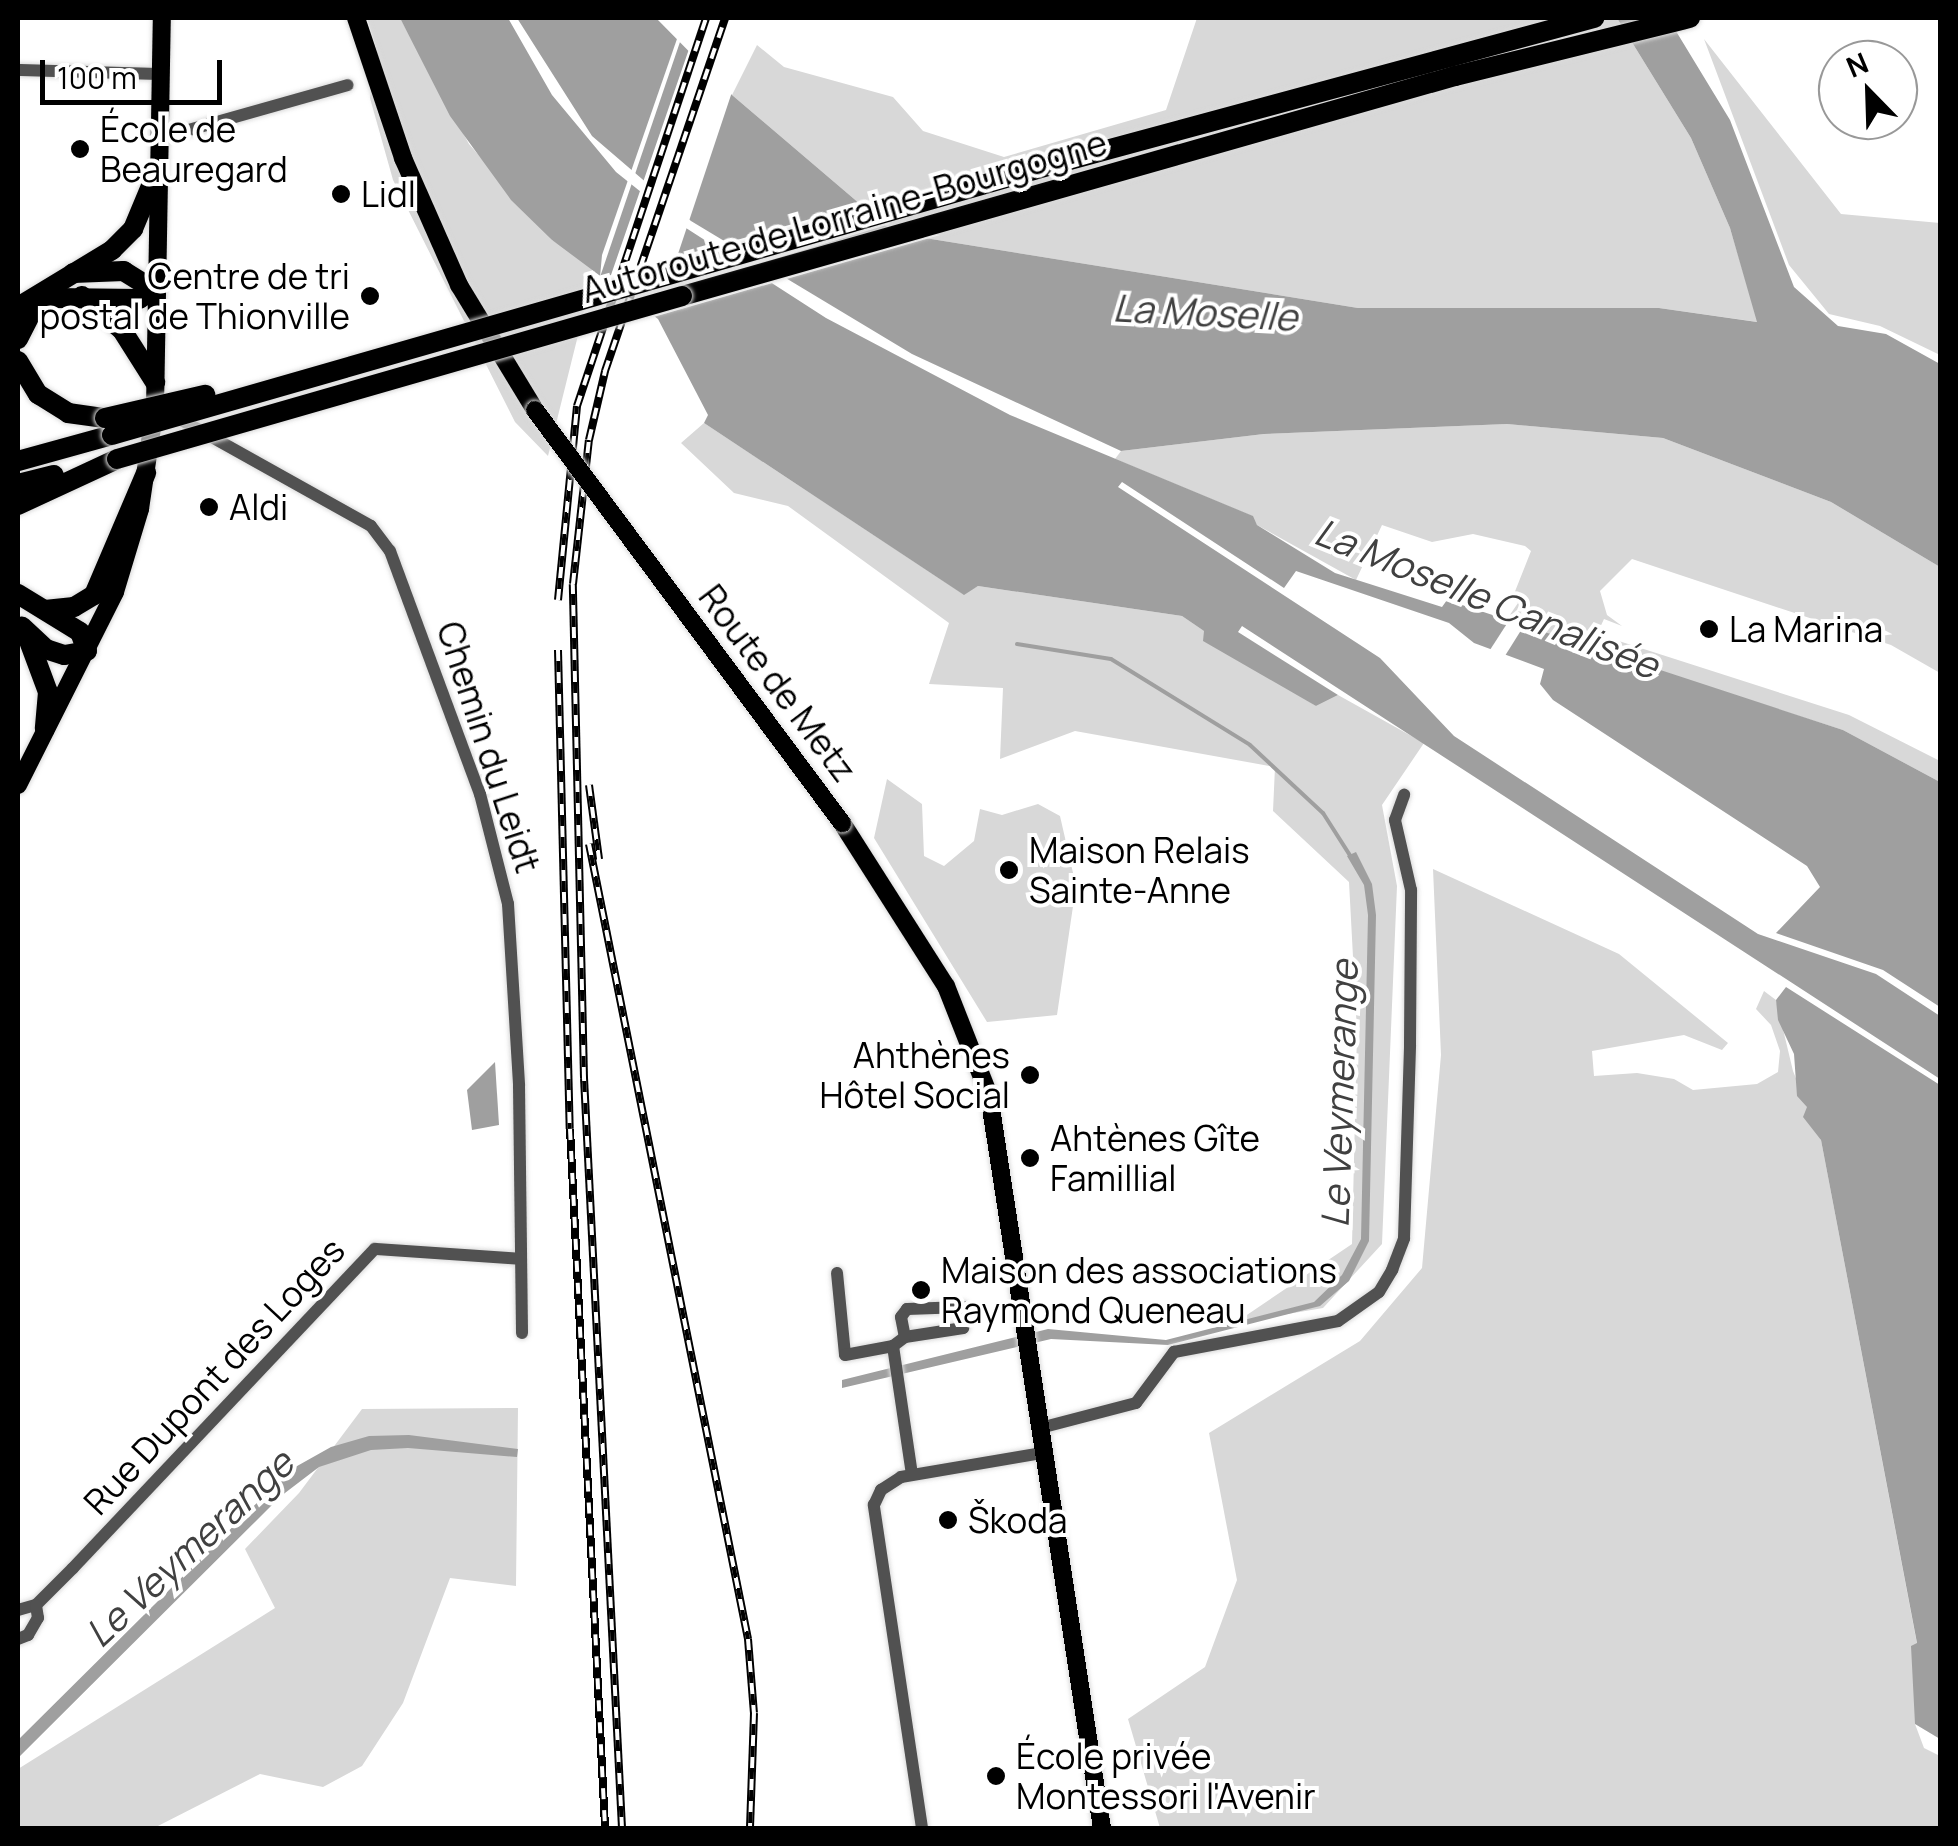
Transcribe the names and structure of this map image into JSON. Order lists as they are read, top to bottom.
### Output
{
  "streets": {
    "highway": ["Autoroute de Lorraine-Bourgogne"],
    "main road": ["Route de Metz"],
    "street": ["Chemin du Leidt", "Rue Dupont des Loges"]
  },
  "crossings": [
    ["Chemin du Leidt", "Rue Dupont des Loges"]
  ],
  "water": ["La Moselle", "La Moselle Canalisée", "Le Veymerange"],
  "places": [
    "École de Beauregard",
    "Lidl",
    "Centre de tri postal de Thionville",
    "Aldi",
    "La Marina",
    "Maison Relais Sainte-Anne",
    "Ahthènes Hôtel Social",
    "Ahtènes Gîte Famillial",
    "Maison des associations Raymond Queneau",
    "Škoda",
    "École privée Montessori l'Avenir"
  ],
  "scale_bar": "100 m",
  "north": "top left"
}
